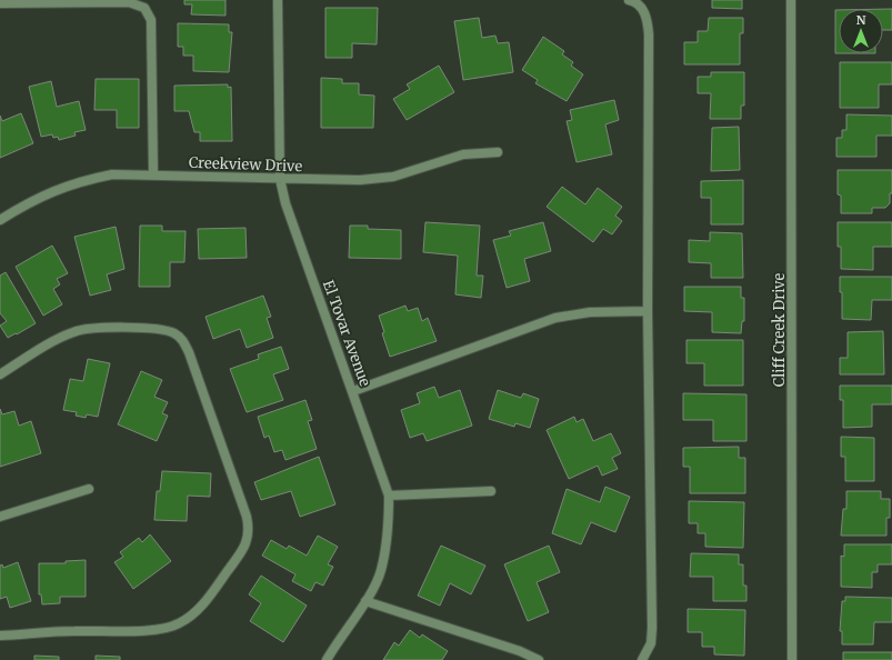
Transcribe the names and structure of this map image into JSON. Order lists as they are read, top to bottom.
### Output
{
  "streets": {
    "street": ["Creekview Drive", "Cliff Creek Drive", "El Tovar Avenue"]
  },
  "crossings": [
    ["Creekview Drive", "El Tovar Avenue"]
  ],
  "north": "top"
}
